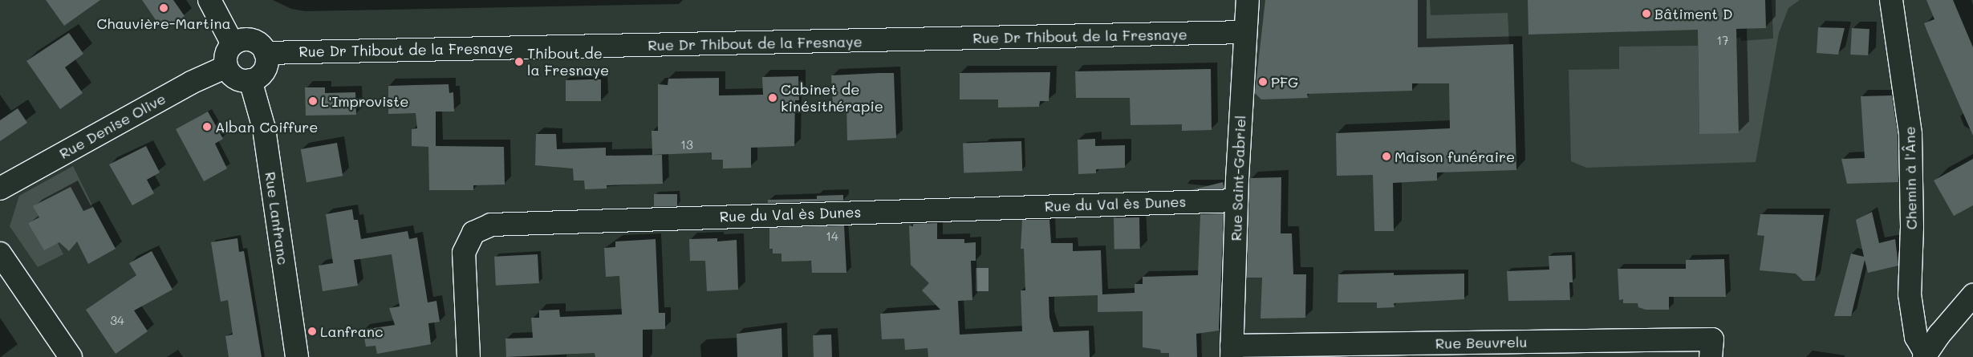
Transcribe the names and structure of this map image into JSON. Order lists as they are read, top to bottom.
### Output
{
  "streets": {
    "street": [
      "Rue Dr Thibout de la Fresnaye",
      "Rue Denise Olive",
      "Rue Saint-Gabriel",
      "Chemin à l'Âne",
      "Rue du Val ès Dunes",
      "Rue Lanfranc",
      "Rue Beuvrelu"
    ]
  },
  "crossings": [
    ["Rue Dr Thibout de la Fresnaye", "Rue Denise Olive"],
    ["Rue Dr Thibout de la Fresnaye", "Rue Saint-Gabriel"],
    ["Rue Dr Thibout de la Fresnaye", "Rue Lanfranc"],
    ["Rue Denise Olive", "Rue Lanfranc"],
    ["Rue Saint-Gabriel", "Rue du Val ès Dunes"],
    ["Rue Saint-Gabriel", "Rue Beuvrelu"]
  ],
  "places": [
    "Chauvière-Martina",
    "Bâtiment D",
    "Thibout de la Fresnaye",
    "PFG",
    "Cabinet de kinésithérapie",
    "L'Improviste",
    "Alban Coiffure",
    "Maison funéraire",
    "Lanfranc"
  ],
  "house_numbers": [
    "17",
    "13",
    "14",
    "34"
  ]
}
